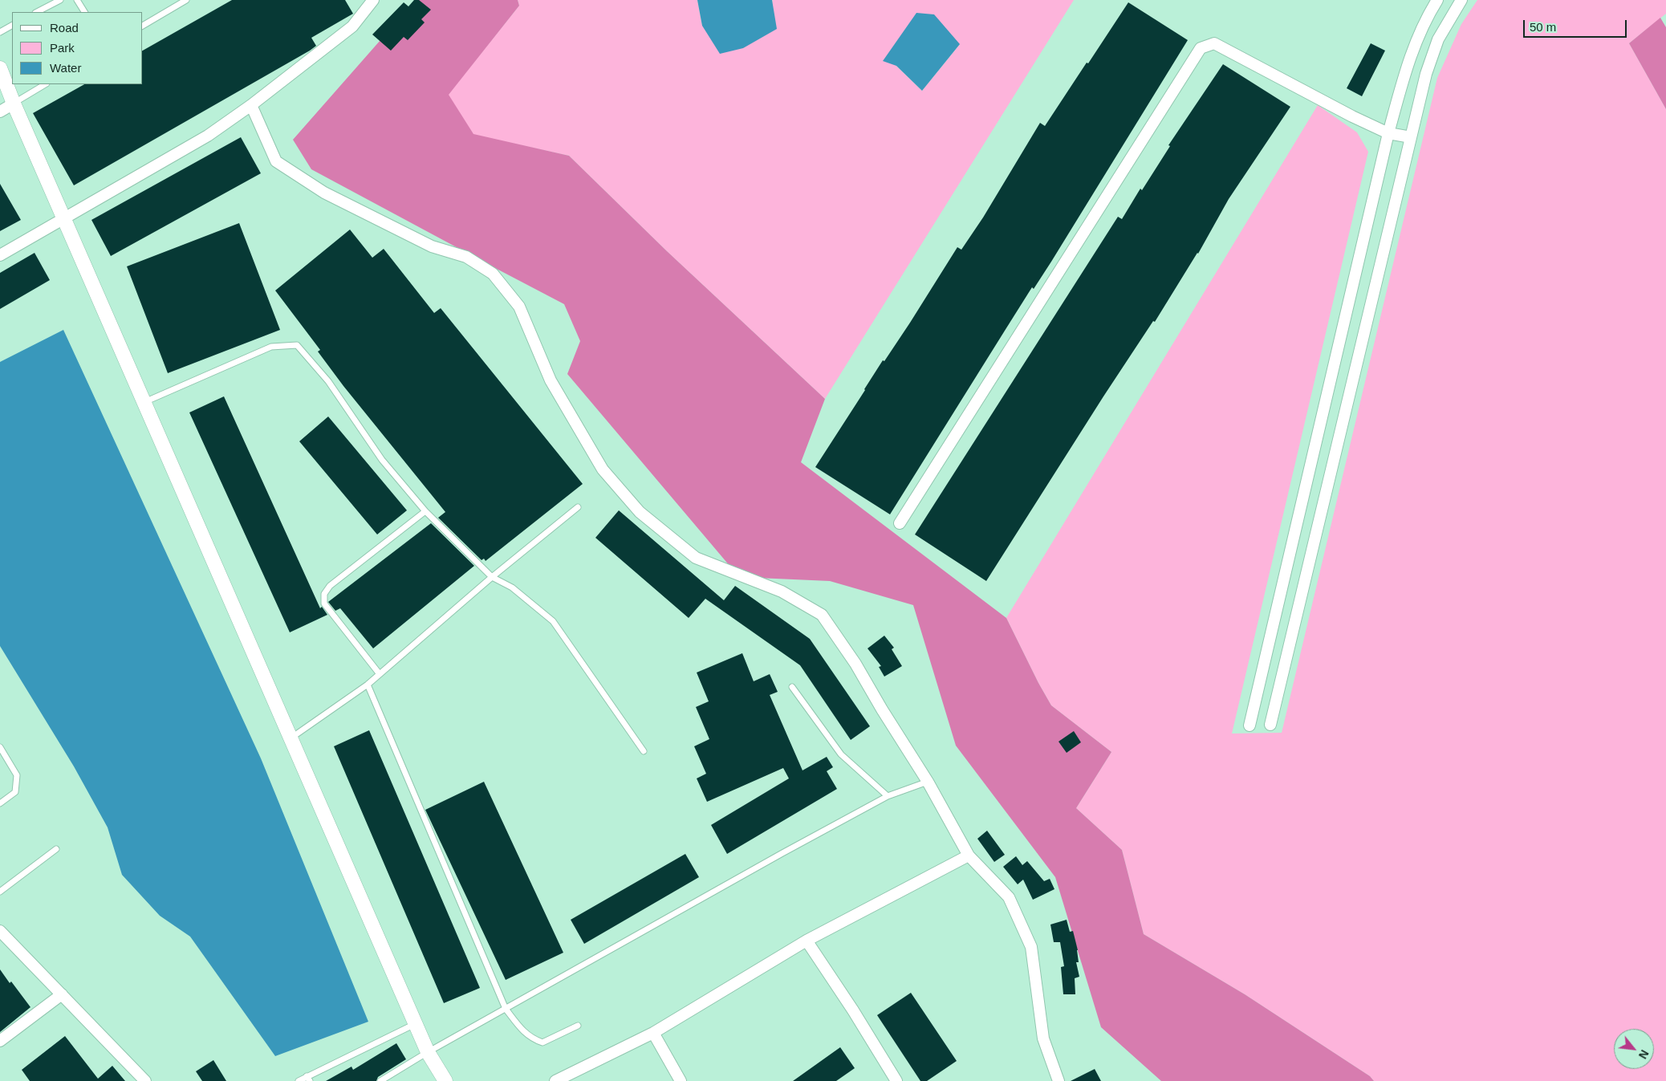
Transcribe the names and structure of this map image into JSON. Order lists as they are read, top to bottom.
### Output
{
  "legend": ["Road", "Park", "Water"],
  "scale_bar": "50 m",
  "north": "bottom right"
}
